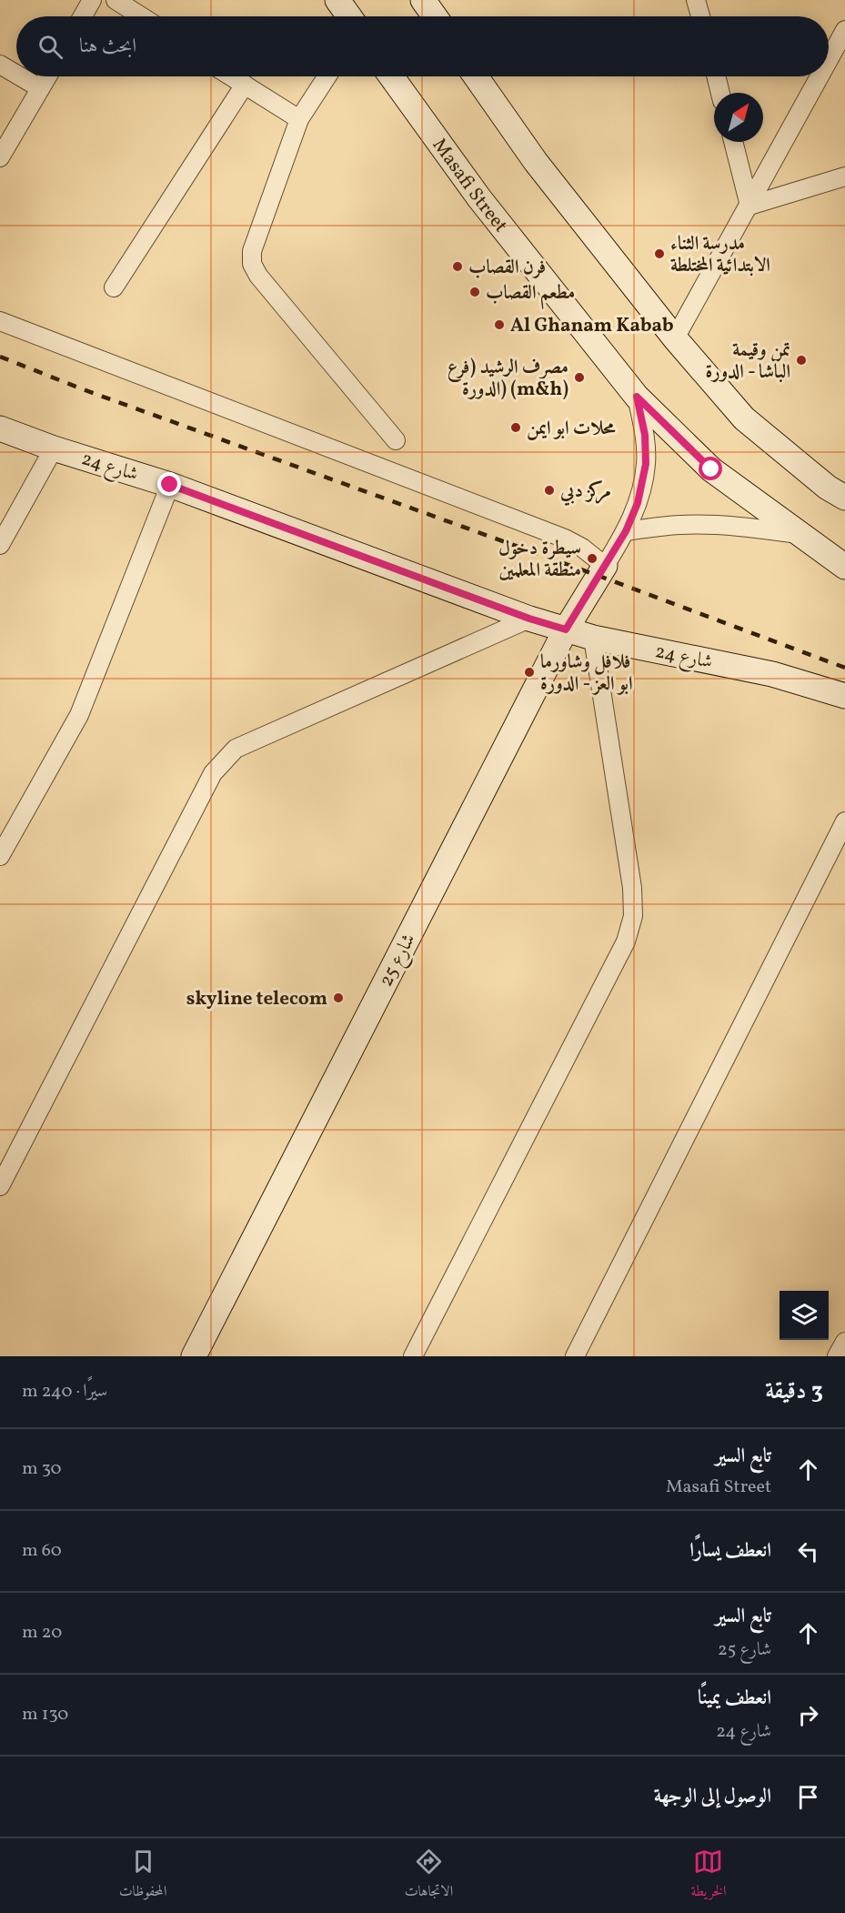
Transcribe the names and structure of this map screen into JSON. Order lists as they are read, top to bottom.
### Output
{
  "streets": {
    "street": ["Masafi Street", "شارع 24", "شارع 25"]
  },
  "crossings": [
    ["شارع 24", "شارع 25"]
  ],
  "places": [
    "مدرسة الثناء الابتدائية المختلطة",
    "فرن القصاب",
    "مطعم القصاب",
    "Al Ghanam Kabab",
    "تمن وقيمة الباشا - الدورة",
    "مصرف الرشيد (فرع الدورة) (m&h)",
    "محلات ابو ايمن",
    "مركز دبي",
    "سيطرة دخول منطقة المعلمين",
    "فلافل وشاورما ابو العز - الدورة",
    "skyline telecom"
  ],
  "north": "top right",
  "page": {
    "search": "ابحث هنا",
    "heading": ["3 دقيقة", "سيرًا · 240 m"],
    "list": [
      ["تابع السير", "Masafi Street", "30 m"],
      ["انعطف يسارًا", "60 m"],
      ["تابع السير", "شارع 25", "20 m"],
      ["انعطف يمينًا", "شارع 24", "130 m"],
      "الوصول إلى الوجهة"
    ],
    "nav": ["الخريطة", "الاتجاهات", "المحفوظات"]
  }
}
